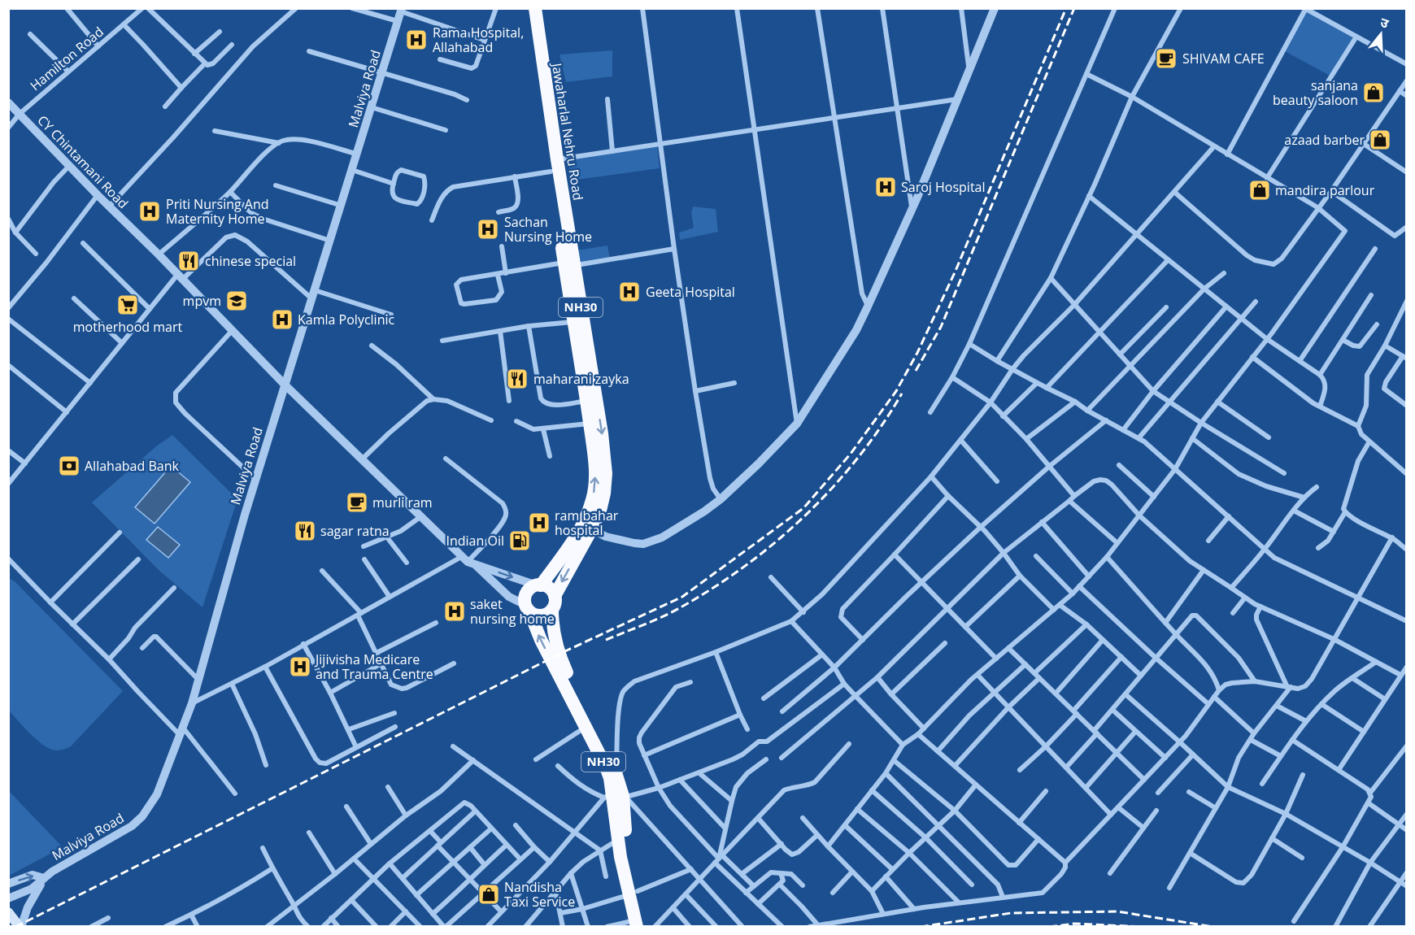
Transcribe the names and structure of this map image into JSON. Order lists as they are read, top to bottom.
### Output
{
  "streets": {
    "highway": ["Jawaharlal Nehru Road", "NH30"],
    "street": ["Hamilton Road", "Malviya Road", "CY Chintamani Road"]
  },
  "crossings": [
    ["Hamilton Road", "CY Chintamani Road"],
    ["Malviya Road", "CY Chintamani Road"],
    ["Jawaharlal Nehru Road", "CY Chintamani Road"]
  ],
  "places": {
    "hospital": [
      "Rama Hospital, Allahabad",
      "Saroj Hospital",
      "Priti Nursing And Maternity Home",
      "Sachan Nursing Home",
      "Geeta Hospital",
      "Kamla Polyclinic",
      "ram bahar hospital",
      "saket nursing home",
      "Jijivisha Medicare and Trauma Centre"
    ],
    "cafe": ["SHIVAM CAFE", "murli ram"],
    "shop": [
      "sanjana beauty saloon",
      "azaad barber",
      "mandira parlour",
      "Nandisha Taxi Service"
    ],
    "restaurant": ["chinese special", "maharani zayka", "sagar ratna"],
    "school or university": ["mpvm"],
    "supermarket": ["motherhood mart"],
    "bank": ["Allahabad Bank"],
    "fuel station": ["Indian Oil"]
  },
  "north": "top"
}
